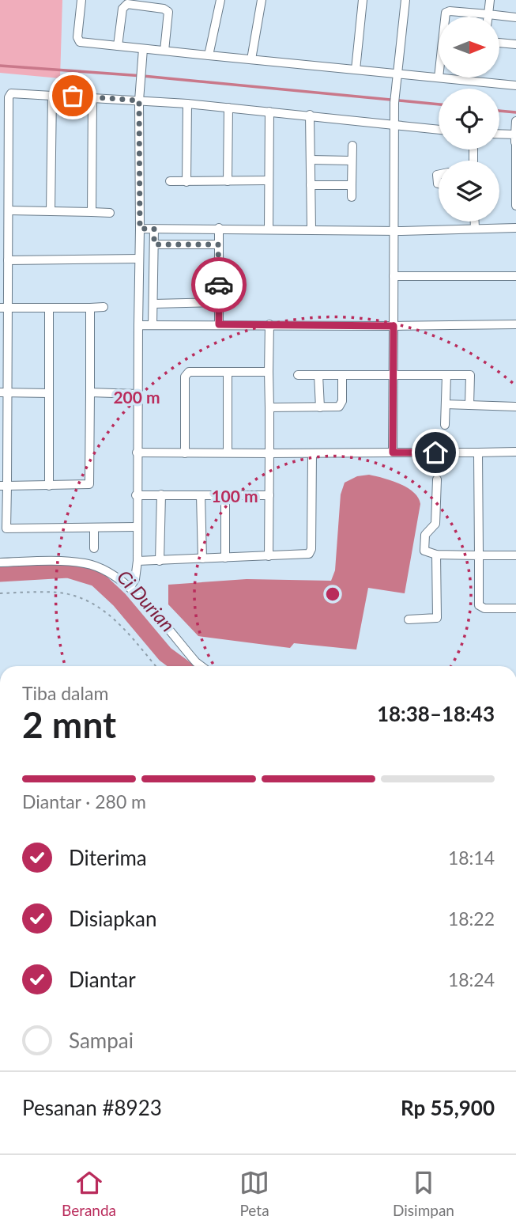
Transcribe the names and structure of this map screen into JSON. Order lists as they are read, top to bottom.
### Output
{
  "water": ["Ci Durian"],
  "north": "right",
  "page": {
    "heading": ["2 mnt", "Tiba dalam", "18:38–18:43"],
    "panel": ["Pesanan #8923", "Rp 55,900"],
    "bar": "Diantar · 280 m",
    "list": [
      ["Diterima", "18:14"],
      ["Disiapkan", "18:22"],
      ["Diantar", "18:24"],
      "Sampai"
    ],
    "tabs": ["Beranda", "Peta", "Disimpan"]
  },
  "rings": ["200 m", "100 m"]
}
